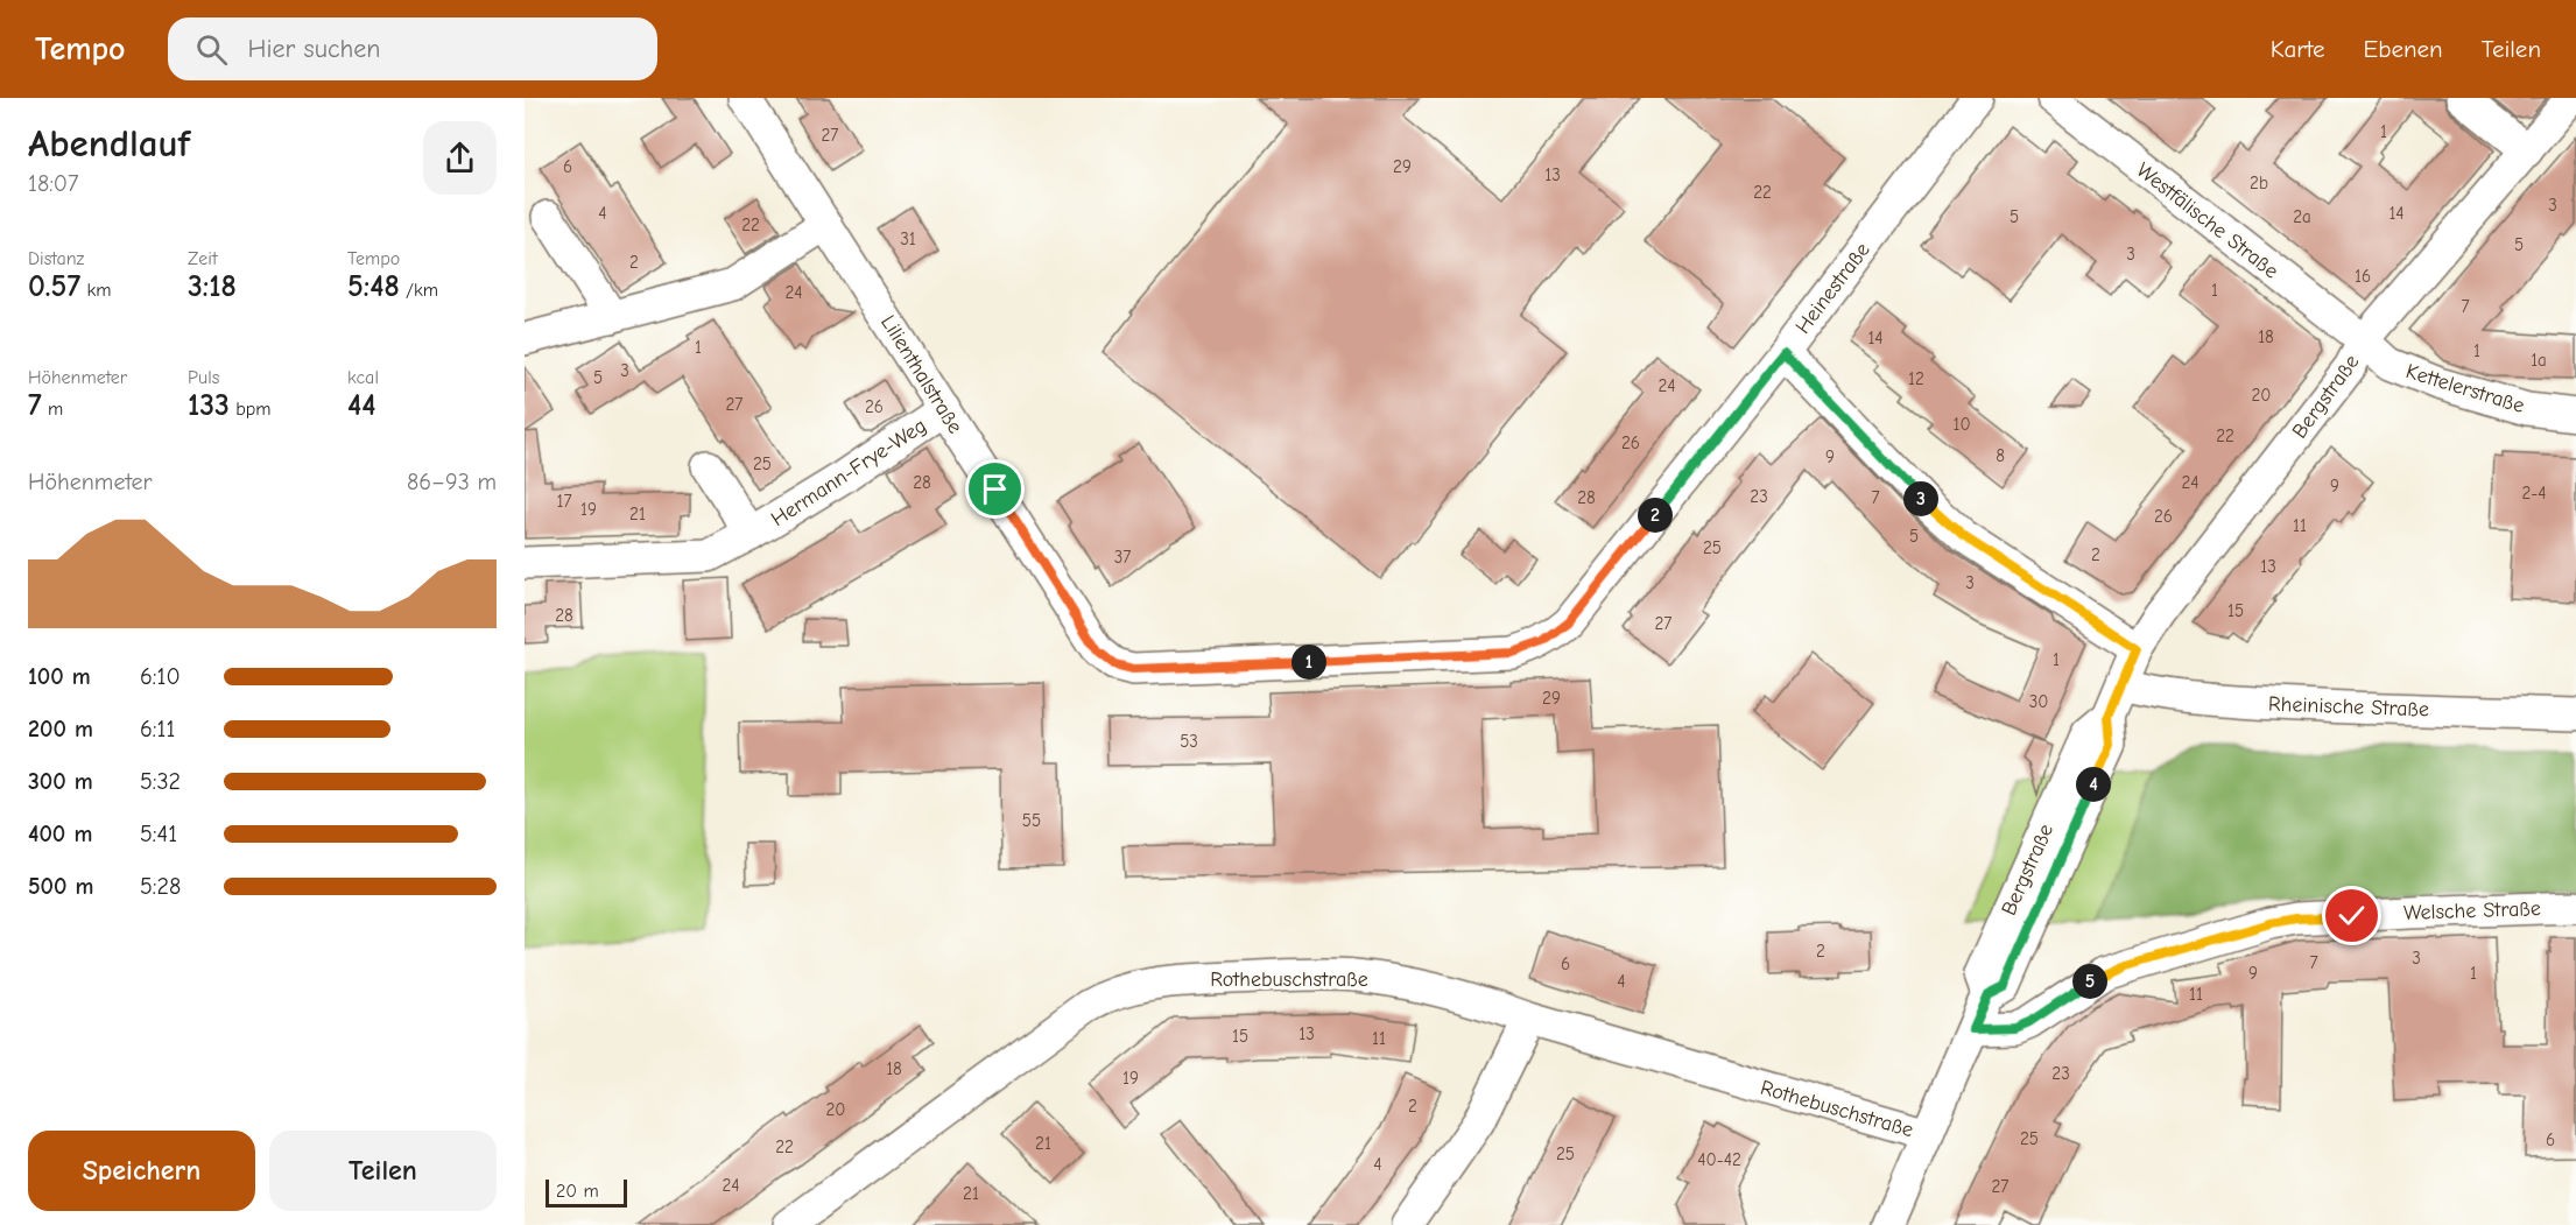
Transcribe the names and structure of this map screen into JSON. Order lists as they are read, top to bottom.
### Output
{
  "streets": {
    "street": [
      "Westfälische Straße",
      "Heinestraße",
      "Lilienthalstraße",
      "Kettelerstraße",
      "Bergstraße",
      "Hermann-Frye-Weg",
      "Rheinische Straße",
      "Welsche Straße",
      "Rothebuschstraße"
    ]
  },
  "crossings": [
    ["Westfälische Straße", "Kettelerstraße"],
    ["Westfälische Straße", "Bergstraße"],
    ["Heinestraße", "Lilienthalstraße"],
    ["Lilienthalstraße", "Hermann-Frye-Weg"],
    ["Kettelerstraße", "Bergstraße"],
    ["Bergstraße", "Rheinische Straße"],
    ["Bergstraße", "Welsche Straße"],
    ["Bergstraße", "Rothebuschstraße"]
  ],
  "house_numbers": [
    "1",
    "27",
    "6",
    "29",
    "13",
    "2b",
    "22",
    "3",
    "4",
    "14",
    "5",
    "2a",
    "22",
    "31",
    "5",
    "3",
    "2",
    "16",
    "1",
    "24",
    "7",
    "18",
    "14",
    "1",
    "1",
    "1a",
    "3",
    "5",
    "12",
    "24",
    "20",
    "27",
    "26",
    "10",
    "22",
    "26",
    "8",
    "9",
    "25",
    "28",
    "24",
    "9",
    "2-4",
    "23",
    "28",
    "7",
    "17",
    "19",
    "21",
    "26",
    "11",
    "5",
    "25",
    "2",
    "37",
    "13",
    "3",
    "15",
    "28",
    "27",
    "1",
    "29",
    "30",
    "53",
    "55",
    "2",
    "3",
    "7",
    "6",
    "9",
    "1",
    "4",
    "11",
    "13",
    "15",
    "11",
    "18",
    "23",
    "19",
    "2",
    "20",
    "25",
    "6",
    "21",
    "22",
    "25",
    "40-42",
    "4",
    "24",
    "27",
    "21"
  ],
  "scale_bar": "20 m",
  "page": {
    "header": "Tempo",
    "search": "Hier suchen",
    "nav": ["Karte", "Ebenen", "Teilen"],
    "heading": ["Abendlauf", "18:07"],
    "stats": [
      ["Distanz", "0.57 km"],
      ["Zeit", "3:18"],
      ["Tempo", "5:48 /km"],
      ["Höhenmeter", "7 m"],
      ["Puls", "133 bpm"],
      ["kcal", "44"]
    ],
    "chart": ["Höhenmeter", "86–93 m"],
    "pins": [
      "3",
      "2",
      "1",
      "4",
      "5"
    ],
    "list": [
      {
        "name": "100 m",
        "note": "6:10"
      },
      {
        "name": "200 m",
        "note": "6:11"
      },
      {
        "name": "300 m",
        "note": "5:32"
      },
      {
        "name": "400 m",
        "note": "5:41"
      },
      {
        "name": "500 m",
        "note": "5:28"
      }
    ],
    "buttons": ["Speichern", "Teilen"],
    "scale": "20 m"
  }
}
